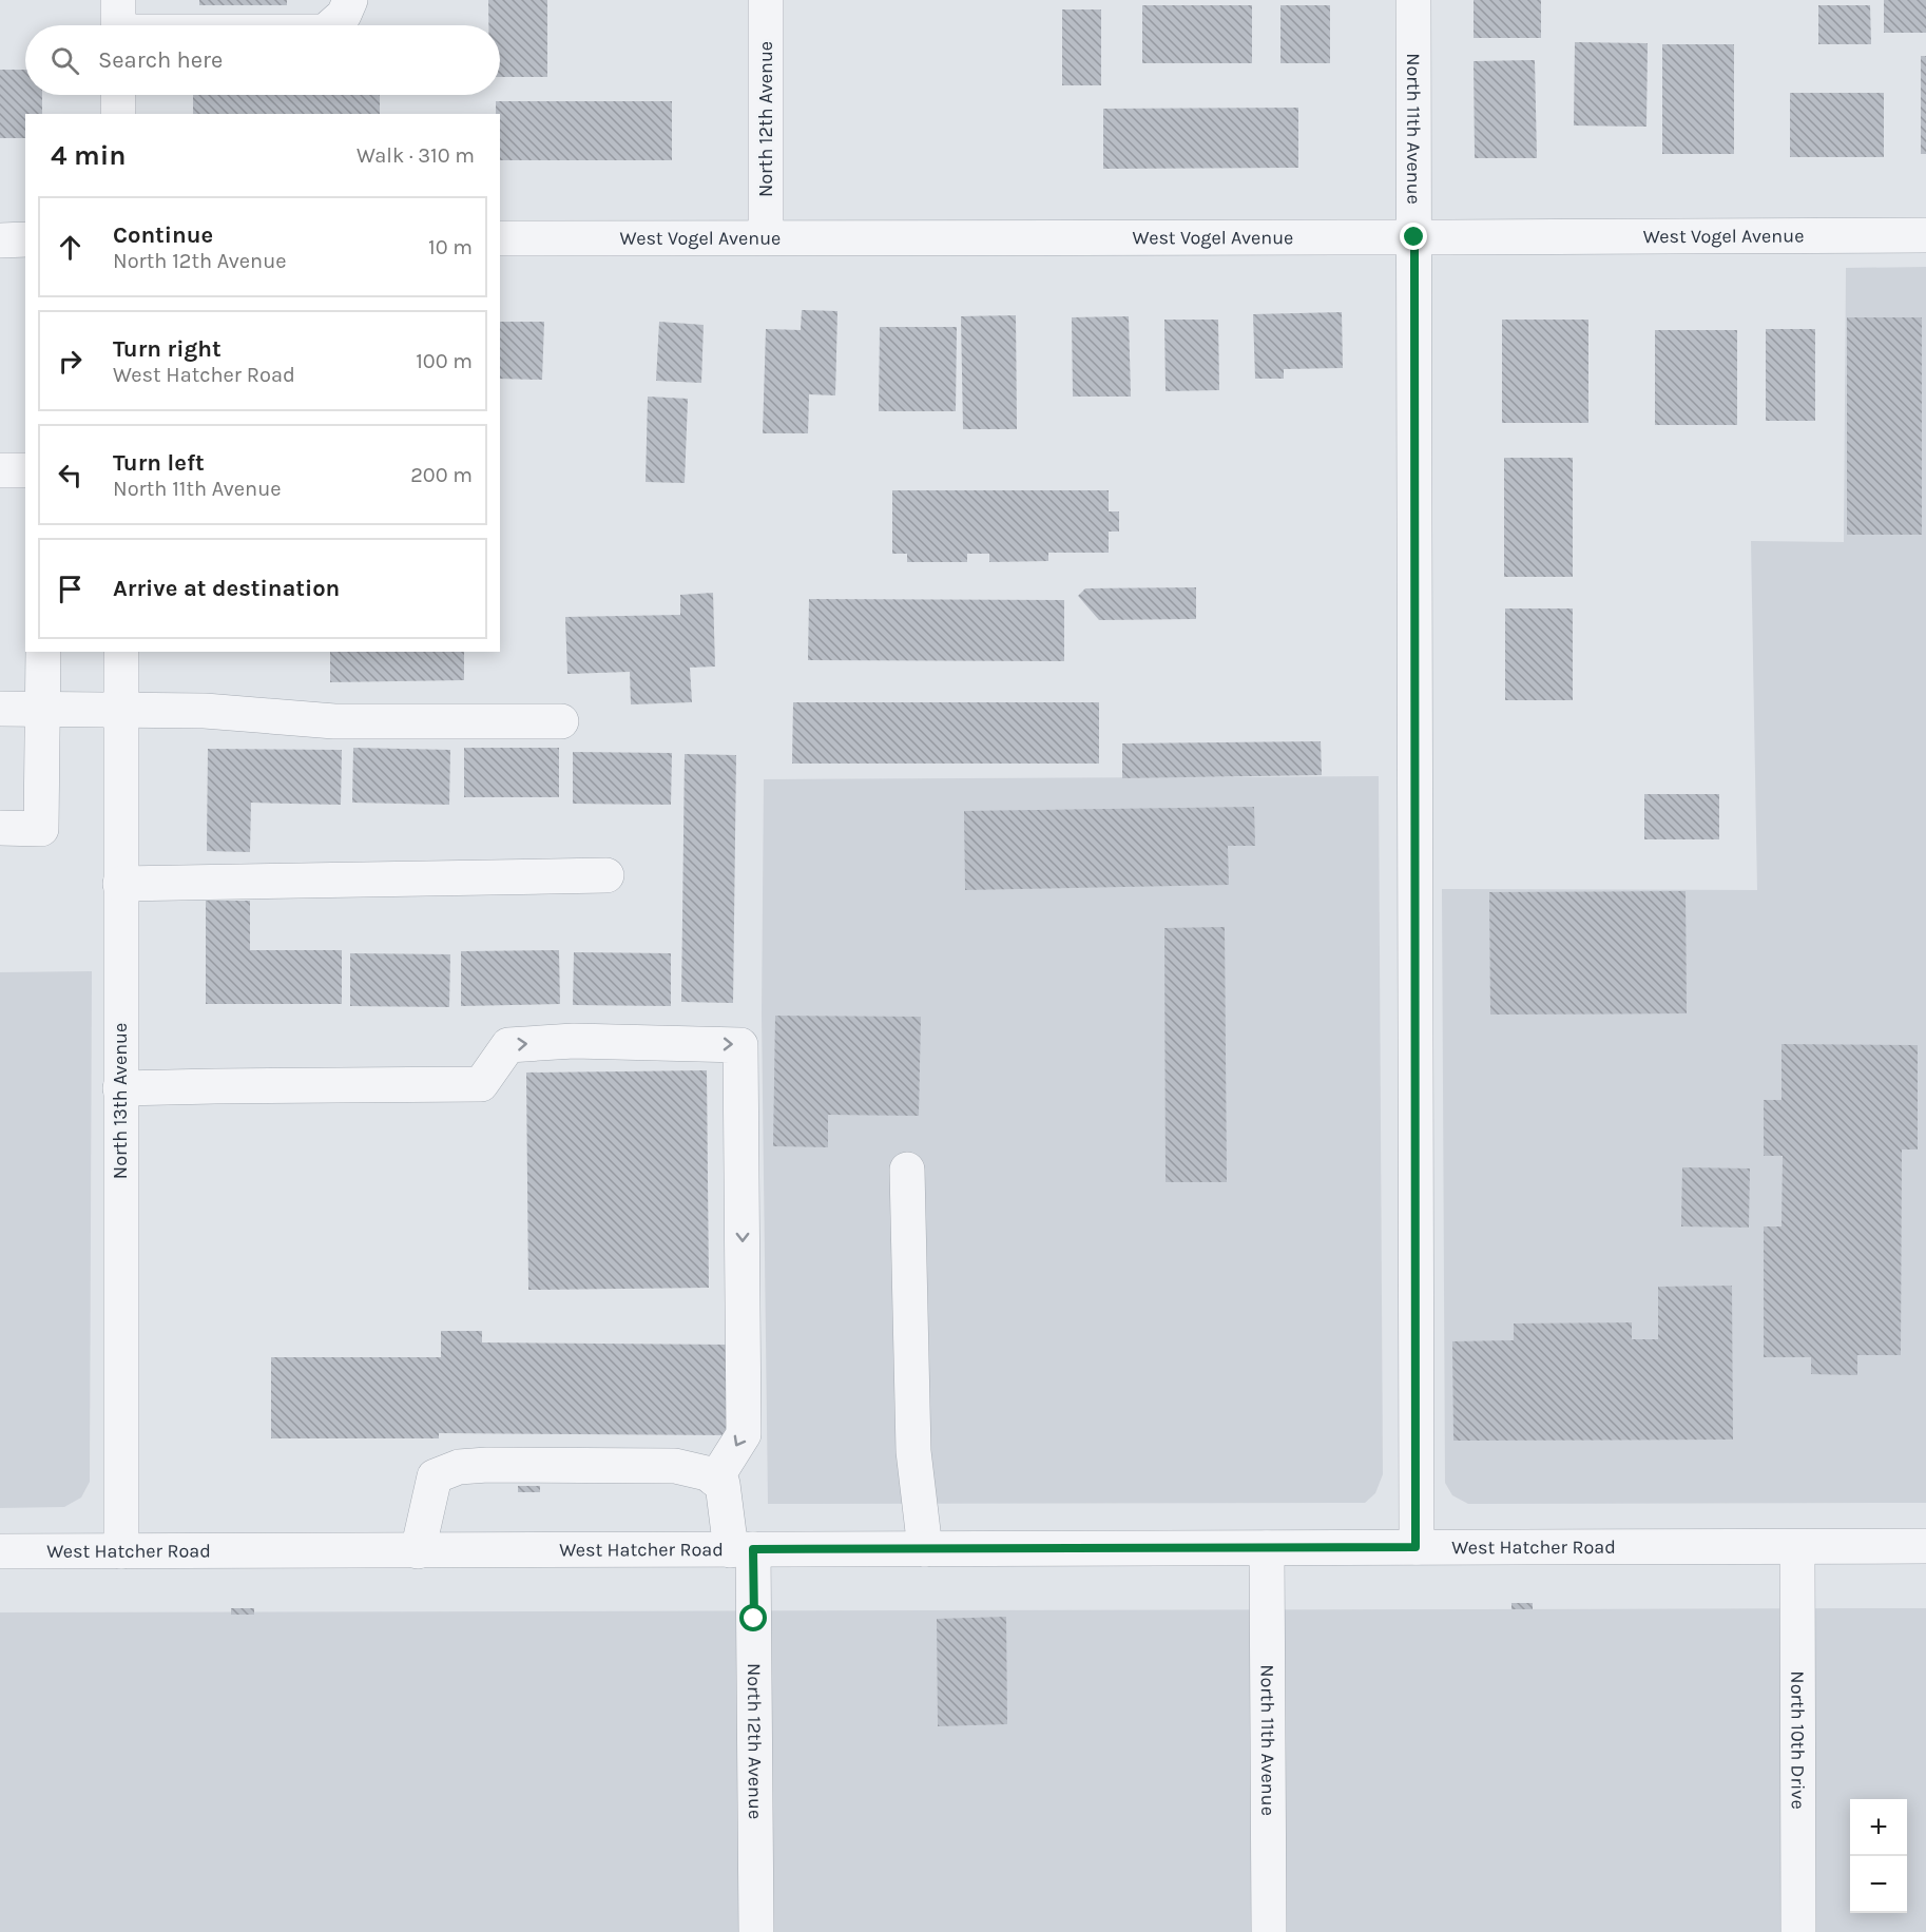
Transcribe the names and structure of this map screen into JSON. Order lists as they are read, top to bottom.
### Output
{
  "streets": {
    "street": [
      "North 12th Avenue",
      "North 11th Avenue",
      "West Vogel Avenue",
      "North 13th Avenue",
      "West Hatcher Road",
      "North 10th Drive"
    ]
  },
  "crossings": [
    ["North 12th Avenue", "West Vogel Avenue"],
    ["North 12th Avenue", "West Hatcher Road"],
    ["North 11th Avenue", "West Vogel Avenue"],
    ["North 11th Avenue", "West Hatcher Road"],
    ["North 13th Avenue", "West Hatcher Road"],
    ["West Hatcher Road", "North 10th Drive"]
  ],
  "page": {
    "search": "Search here",
    "heading": ["4 min", "Walk · 310 m"],
    "list": [
      ["Continue", "North 12th Avenue", "10 m"],
      ["Turn right", "West Hatcher Road", "100 m"],
      ["Turn left", "North 11th Avenue", "200 m"],
      "Arrive at destination"
    ],
    "map_buttons": ["+", "−"]
  }
}
